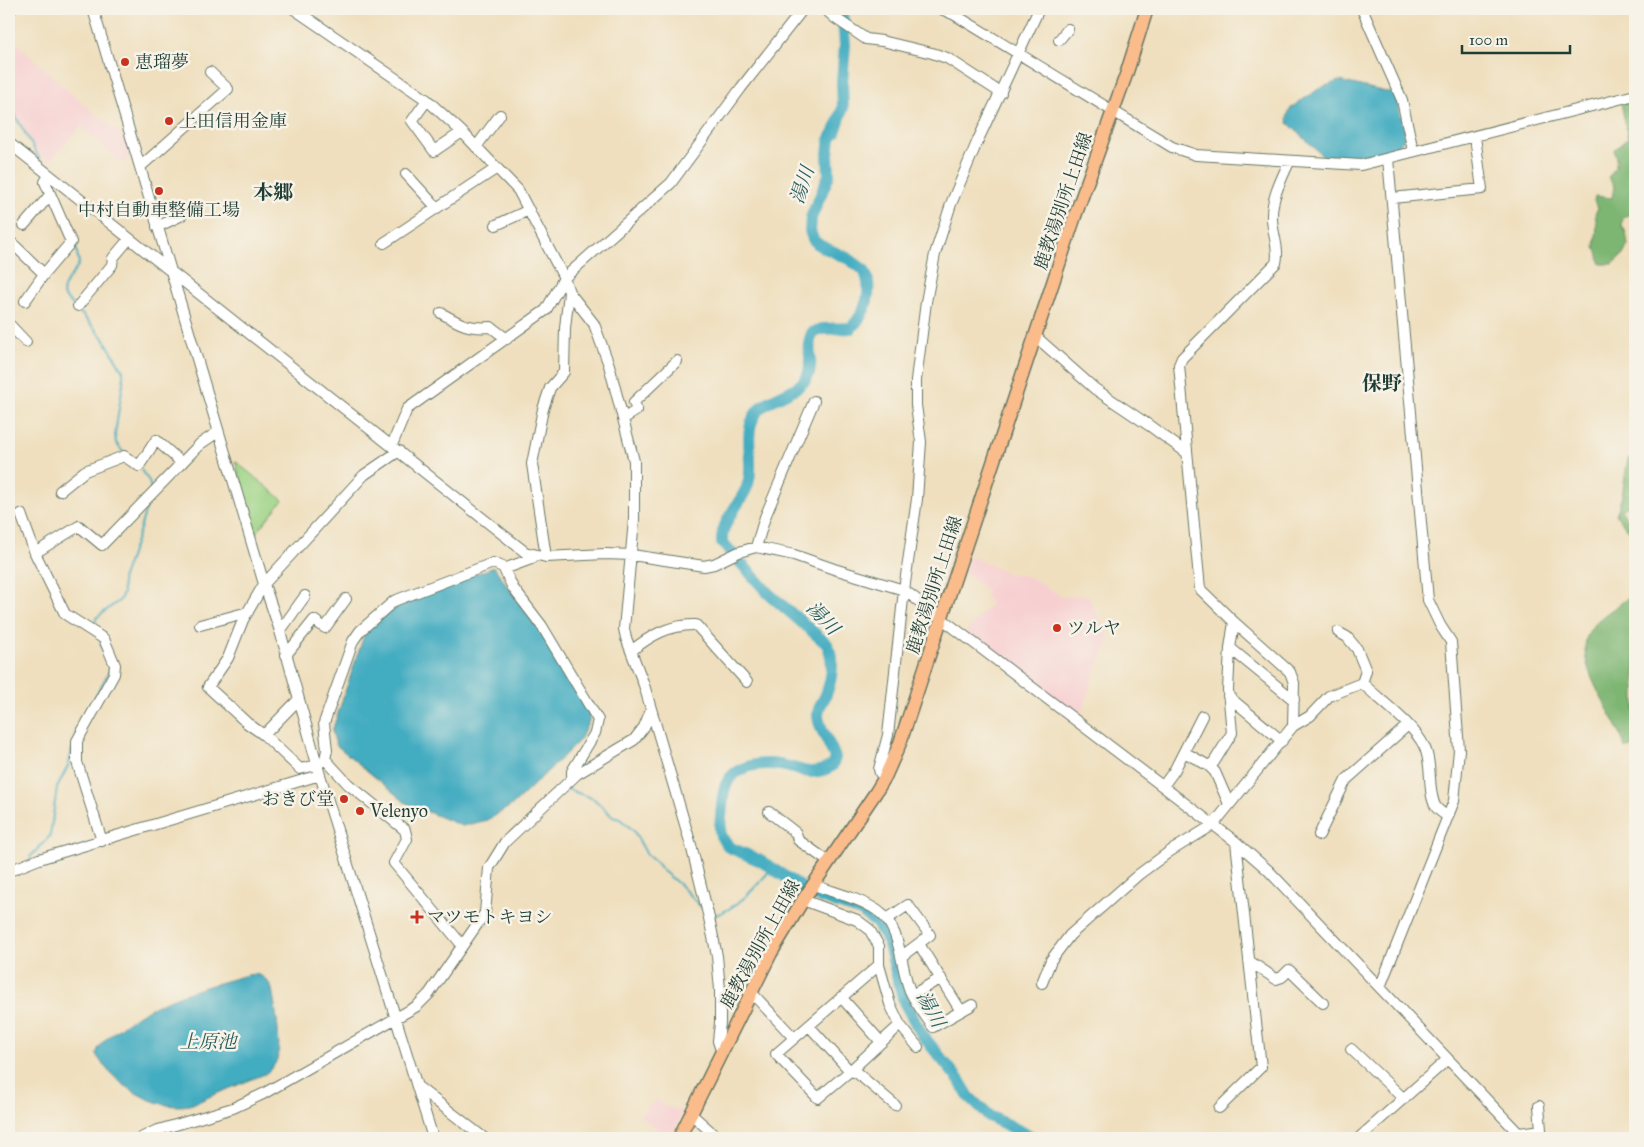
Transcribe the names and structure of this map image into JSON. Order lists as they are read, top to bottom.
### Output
{
  "streets": {
    "main road": ["鹿教湯別所上田線"]
  },
  "districts": ["本郷", "保野"],
  "water": ["湯川", "上原池"],
  "places": {
    "other": [
      "恵瑠夢",
      "上田信用金庫",
      "中村自動車整備工場",
      "ツルヤ",
      "おきび堂",
      "Velenyo"
    ],
    "health": ["マツモトキヨシ"]
  },
  "scale_bar": "100 m"
}
